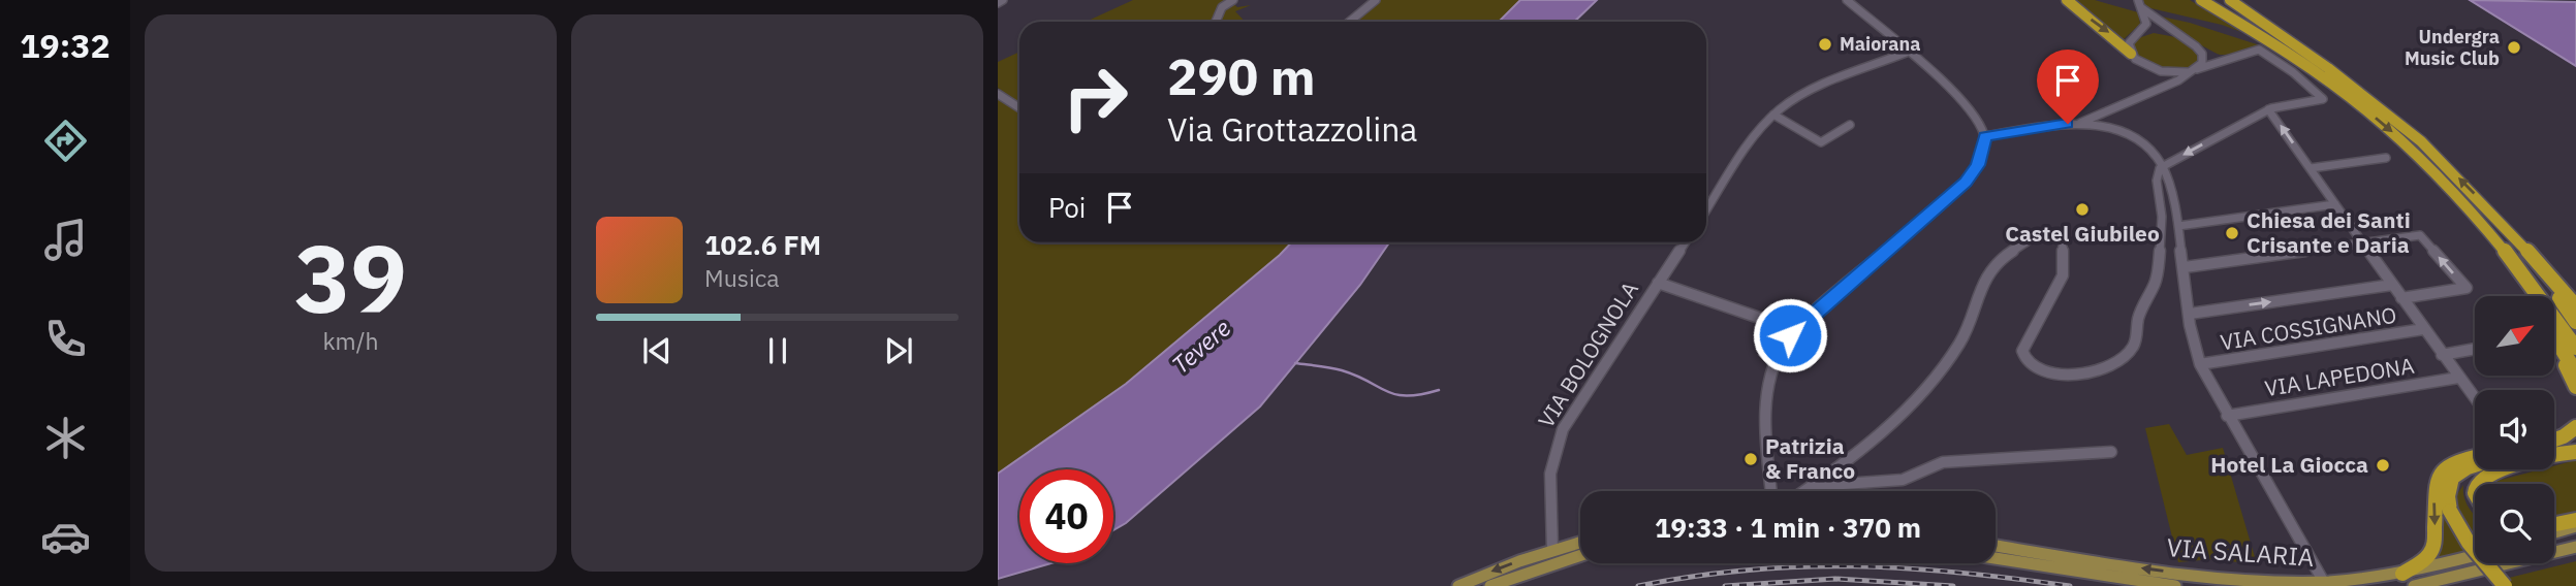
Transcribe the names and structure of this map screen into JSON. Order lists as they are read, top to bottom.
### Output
{
  "streets": {
    "main road": ["VIA SALARIA"],
    "street": ["VIA COSSIGNANO", "VIA BOLOGNOLA", "VIA LAPEDONA"]
  },
  "water": ["Tevere"],
  "places": [
    "Maiorana",
    "Undergra Music Club",
    "Castel Giubileo",
    "Chiesa dei Santi Crisante e Daria",
    "Patrizia & Franco",
    "Hotel La Giocca"
  ],
  "north": "top right",
  "page": {
    "tabs": "19:32",
    "tile": ["39", "km/h"],
    "turn": ["290 m", "Via Grottazzolina"],
    "then": "Poi",
    "song": ["102.6 FM", "Musica"],
    "limit": "40",
    "trip": "19:33 · 1 min · 370 m"
  }
}
